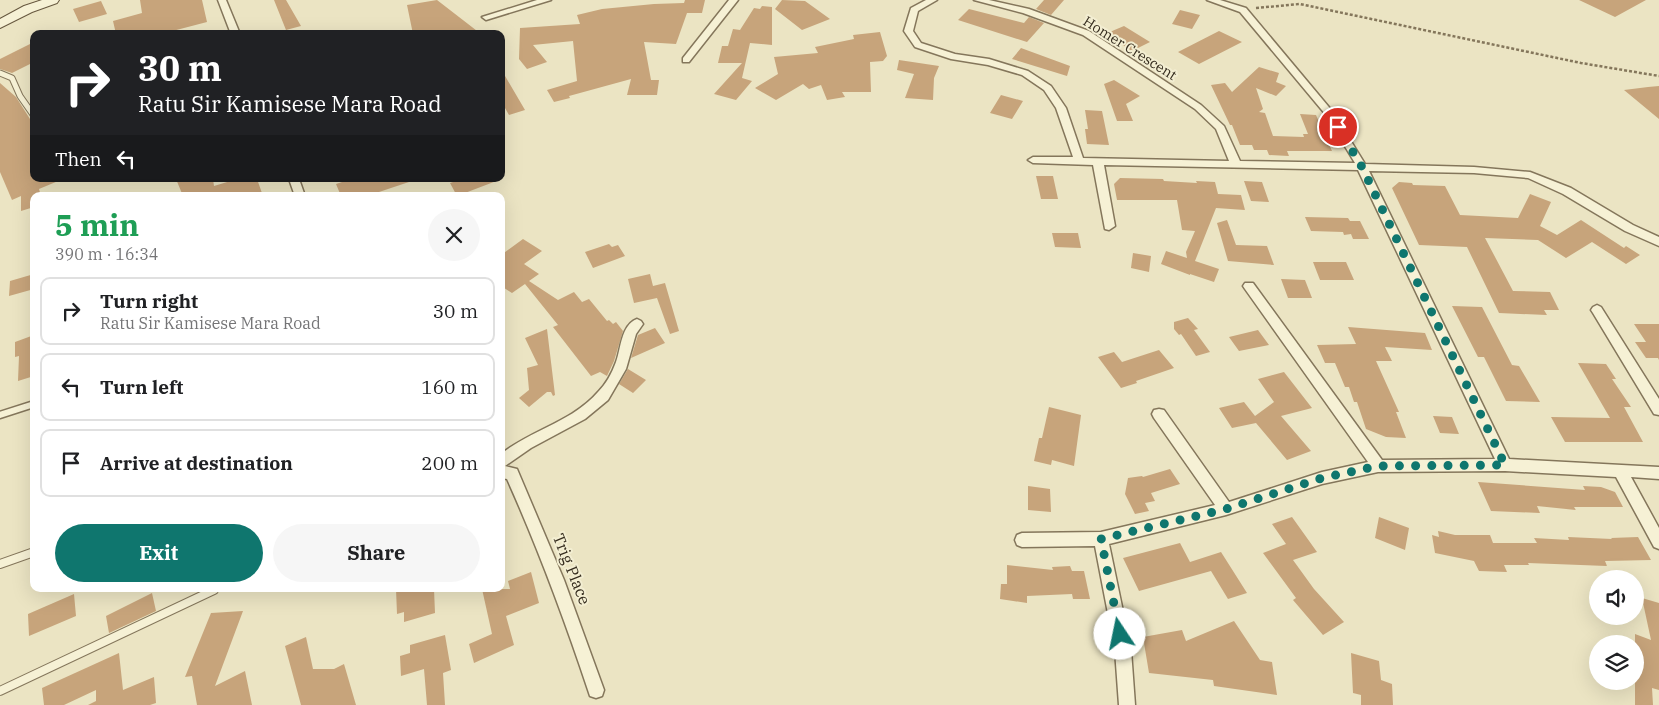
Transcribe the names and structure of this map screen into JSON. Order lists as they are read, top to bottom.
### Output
{
  "streets": {
    "street": ["Homer Crescent", "Trig Place"]
  },
  "page": {
    "turn": ["30 m", "Ratu Sir Kamisese Mara Road"],
    "then": "Then",
    "heading": ["5 min", "390 m · 16:34"],
    "list": [
      {
        "name": "Turn right",
        "note": "Ratu Sir Kamisese Mara Road",
        "value": "30 m"
      },
      {
        "name": "Turn left",
        "value": "160 m"
      },
      {
        "name": "Arrive at destination",
        "value": "200 m"
      }
    ],
    "buttons": ["Exit", "Share"]
  }
}
